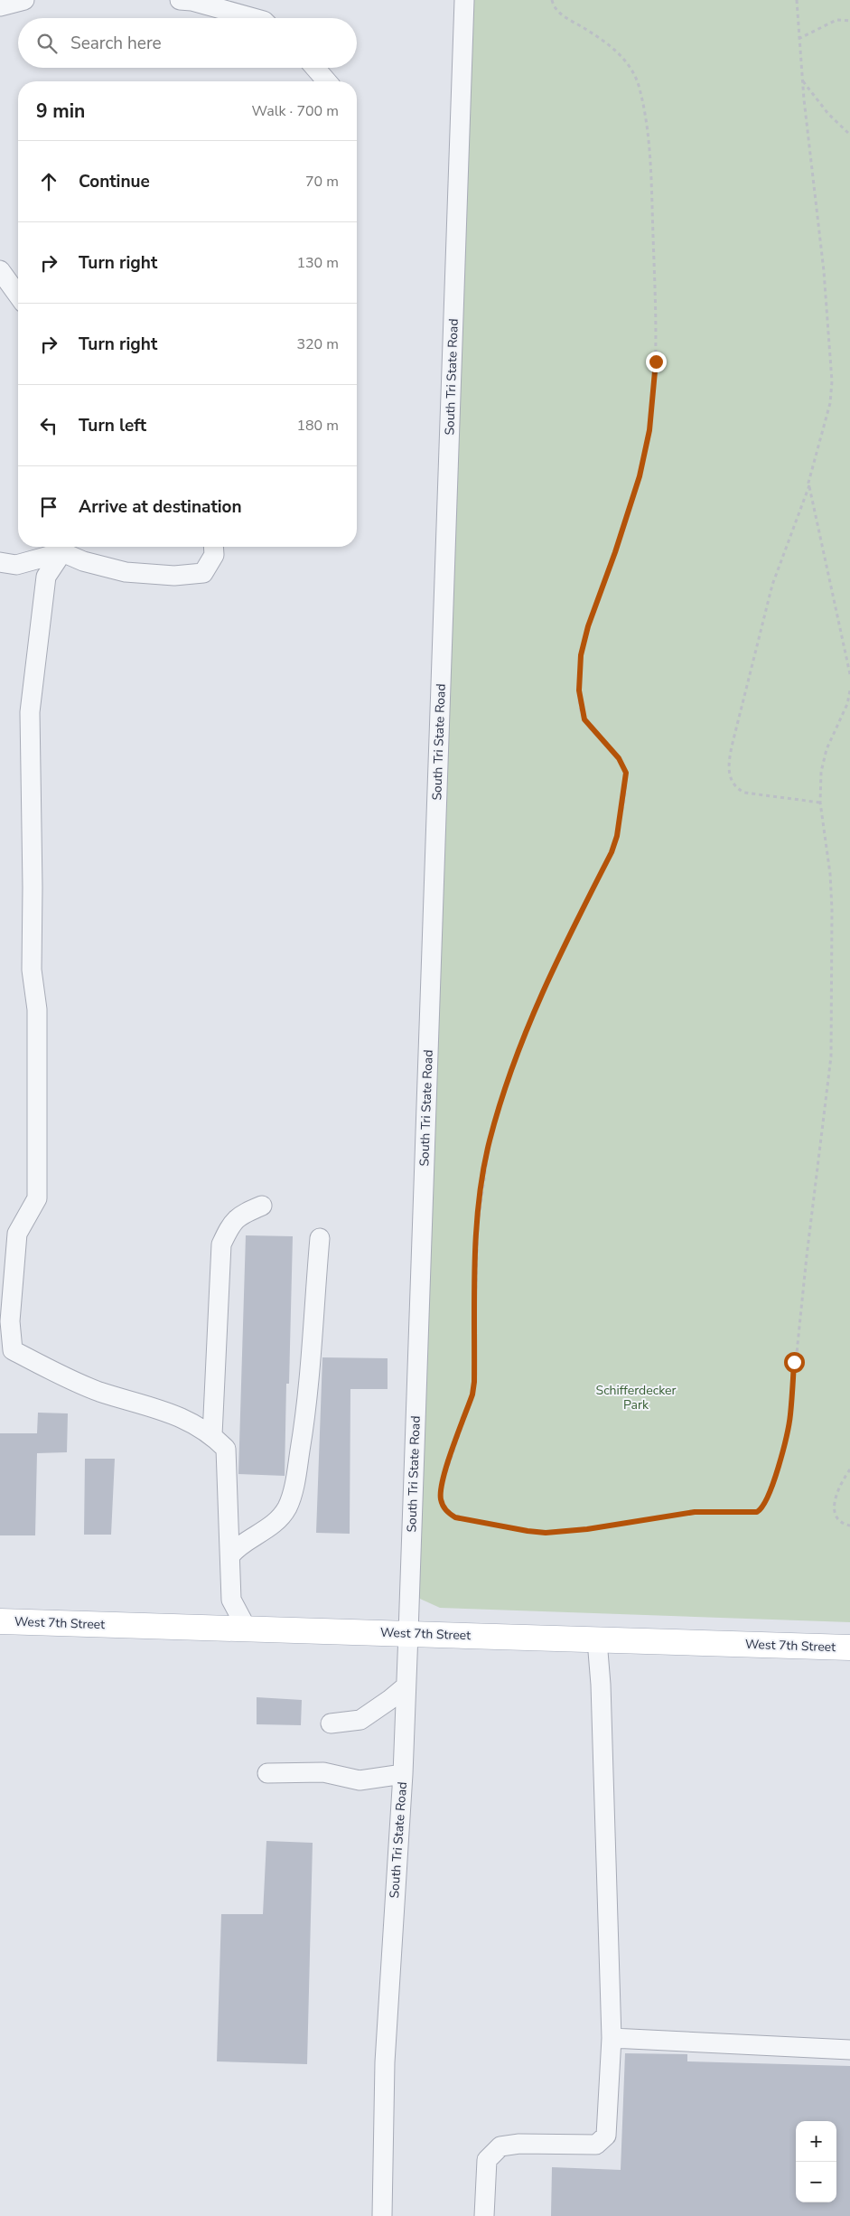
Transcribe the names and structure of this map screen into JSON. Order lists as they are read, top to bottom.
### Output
{
  "streets": {
    "main road": ["West 7th Street"],
    "street": ["South Tri State Road"]
  },
  "crossings": [
    ["South Tri State Road", "West 7th Street"]
  ],
  "parks": ["Schifferdecker Park"],
  "page": {
    "search": "Search here",
    "heading": ["9 min", "Walk · 700 m"],
    "list": [
      ["Continue", "70 m"],
      ["Turn right", "130 m"],
      ["Turn right", "320 m"],
      ["Turn left", "180 m"],
      "Arrive at destination"
    ],
    "map_buttons": ["+", "−"]
  }
}
